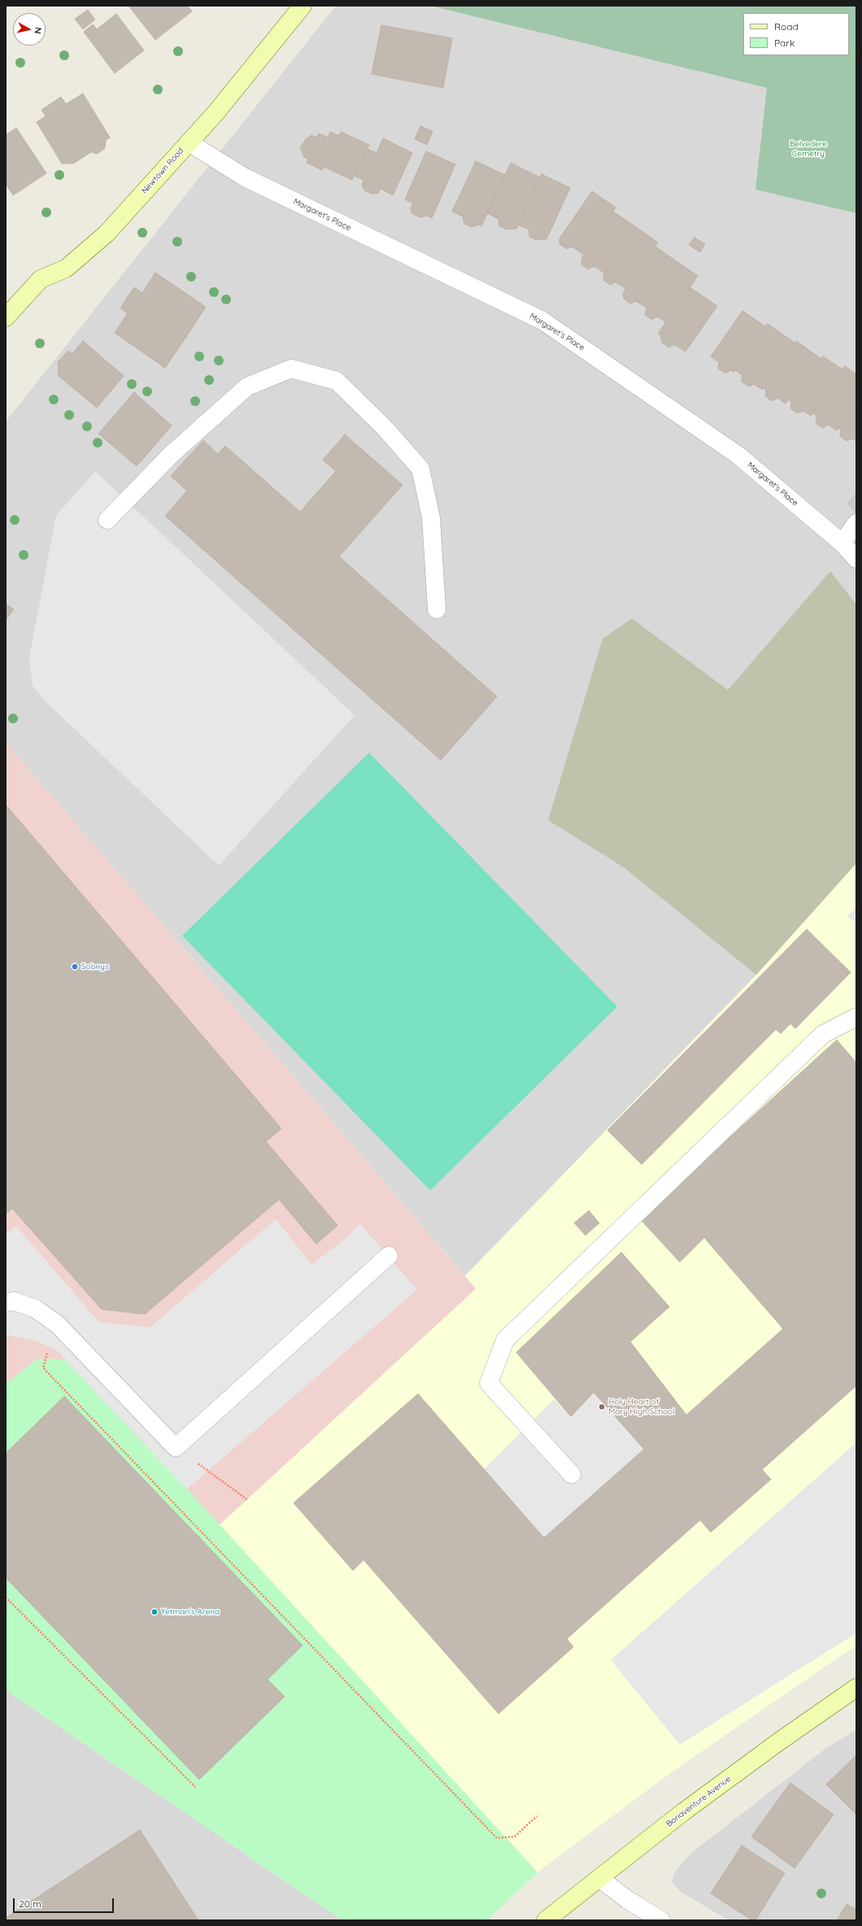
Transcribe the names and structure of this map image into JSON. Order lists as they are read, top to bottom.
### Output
{
  "streets": {
    "street": ["Newtown Road", "Margaret's Place", "Bonaventure Avenue"]
  },
  "crossings": [
    ["Newtown Road", "Margaret's Place"]
  ],
  "parks": ["Belvedere Cemetry"],
  "places": ["Sobeys", "Holy Heart of Mary High School", "Yetman's Arena"],
  "legend": ["Road", "Park"],
  "scale_bar": "20 m",
  "north": "right"
}
